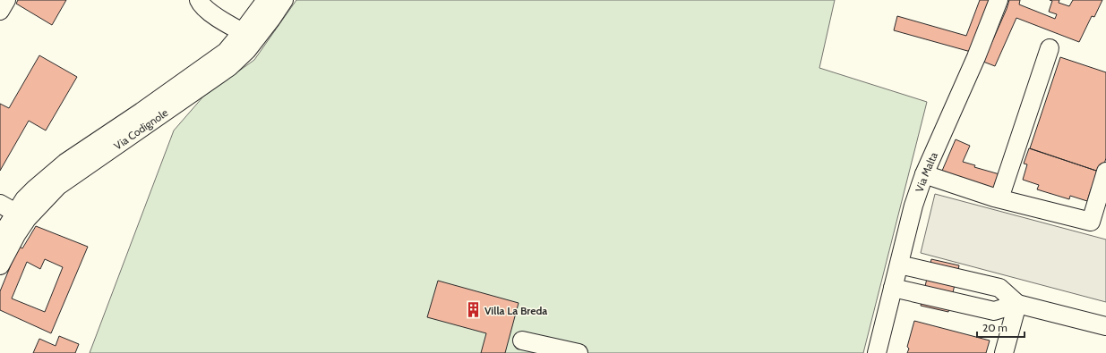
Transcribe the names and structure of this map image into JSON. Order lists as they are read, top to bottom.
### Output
{
  "streets": {
    "street": ["Via Codignole", "Via Malta"]
  },
  "places": {
    "building": ["Villa La Breda"]
  },
  "scale_bar": "20 m"
}
